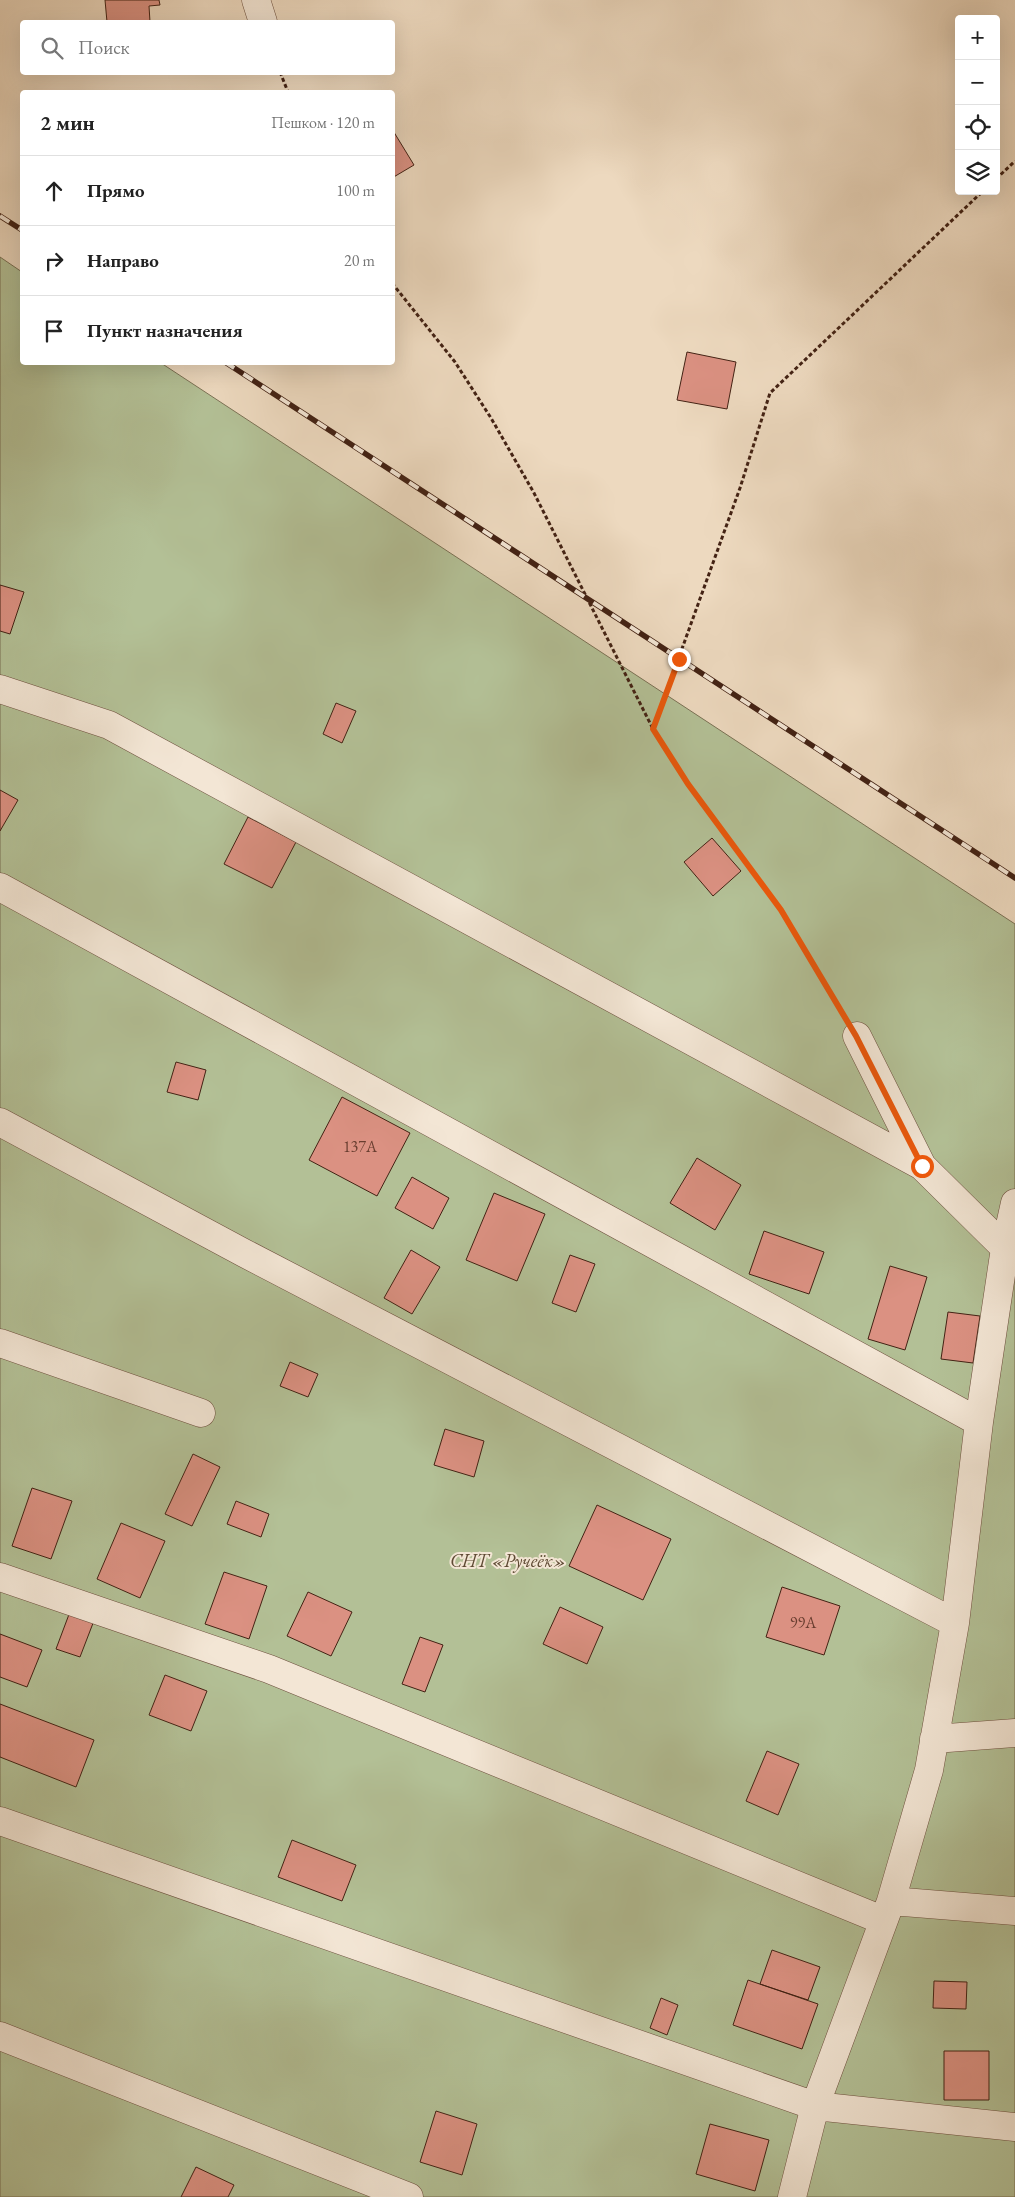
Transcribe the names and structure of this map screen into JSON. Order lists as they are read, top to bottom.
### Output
{
  "parks": ["СНТ «Ручеёк»"],
  "house_numbers": ["137А", "99А"],
  "page": {
    "map_buttons": ["+", "−"],
    "search": "Поиск",
    "heading": ["2 мин", "Пешком · 120 m"],
    "list": [
      ["Прямо", "100 m"],
      ["Направо", "20 m"],
      "Пункт назначения"
    ]
  }
}
